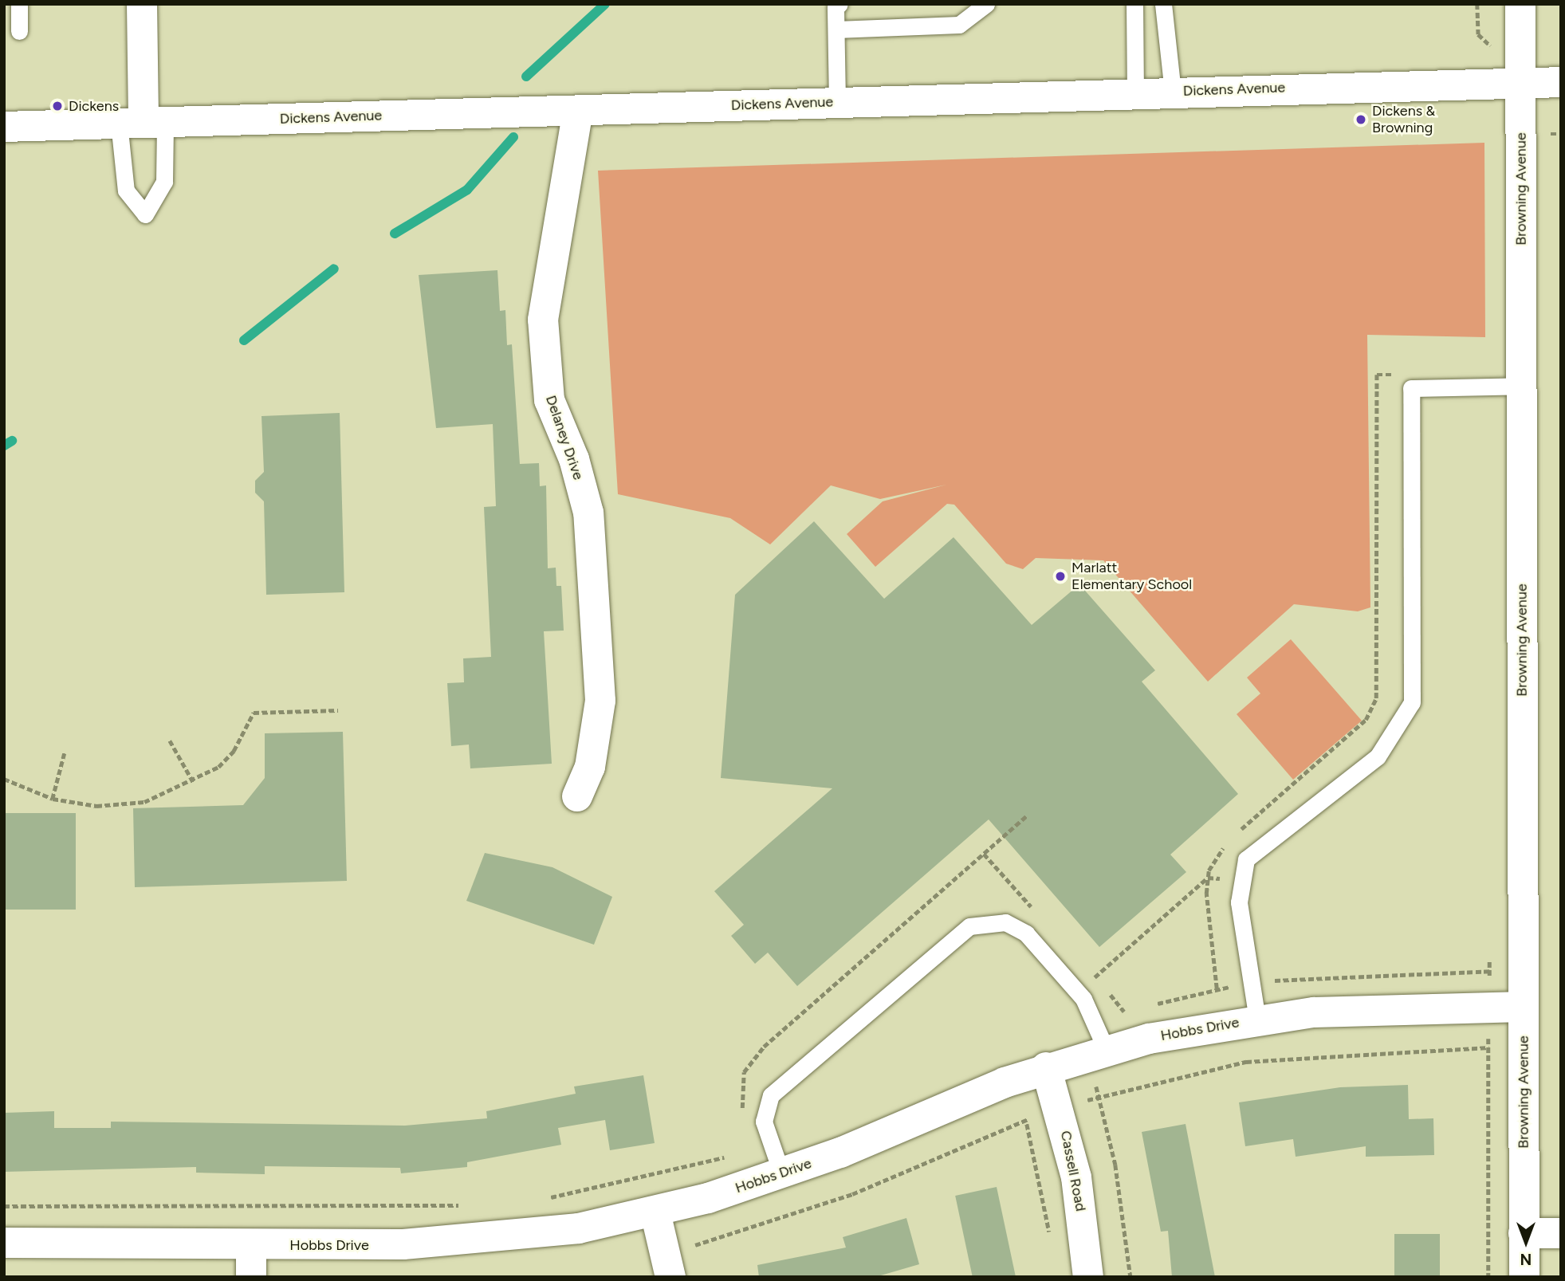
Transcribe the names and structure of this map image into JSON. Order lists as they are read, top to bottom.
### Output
{
  "streets": {
    "street": [
      "Dickens Avenue",
      "Browning Avenue",
      "Delaney Drive",
      "Hobbs Drive",
      "Cassell Road"
    ]
  },
  "crossings": [
    ["Dickens Avenue", "Browning Avenue"],
    ["Dickens Avenue", "Delaney Drive"],
    ["Browning Avenue", "Hobbs Drive"],
    ["Hobbs Drive", "Cassell Road"]
  ],
  "places": ["Dickens", "Dickens & Browning", "Marlatt Elementary School"],
  "north": "bottom"
}
